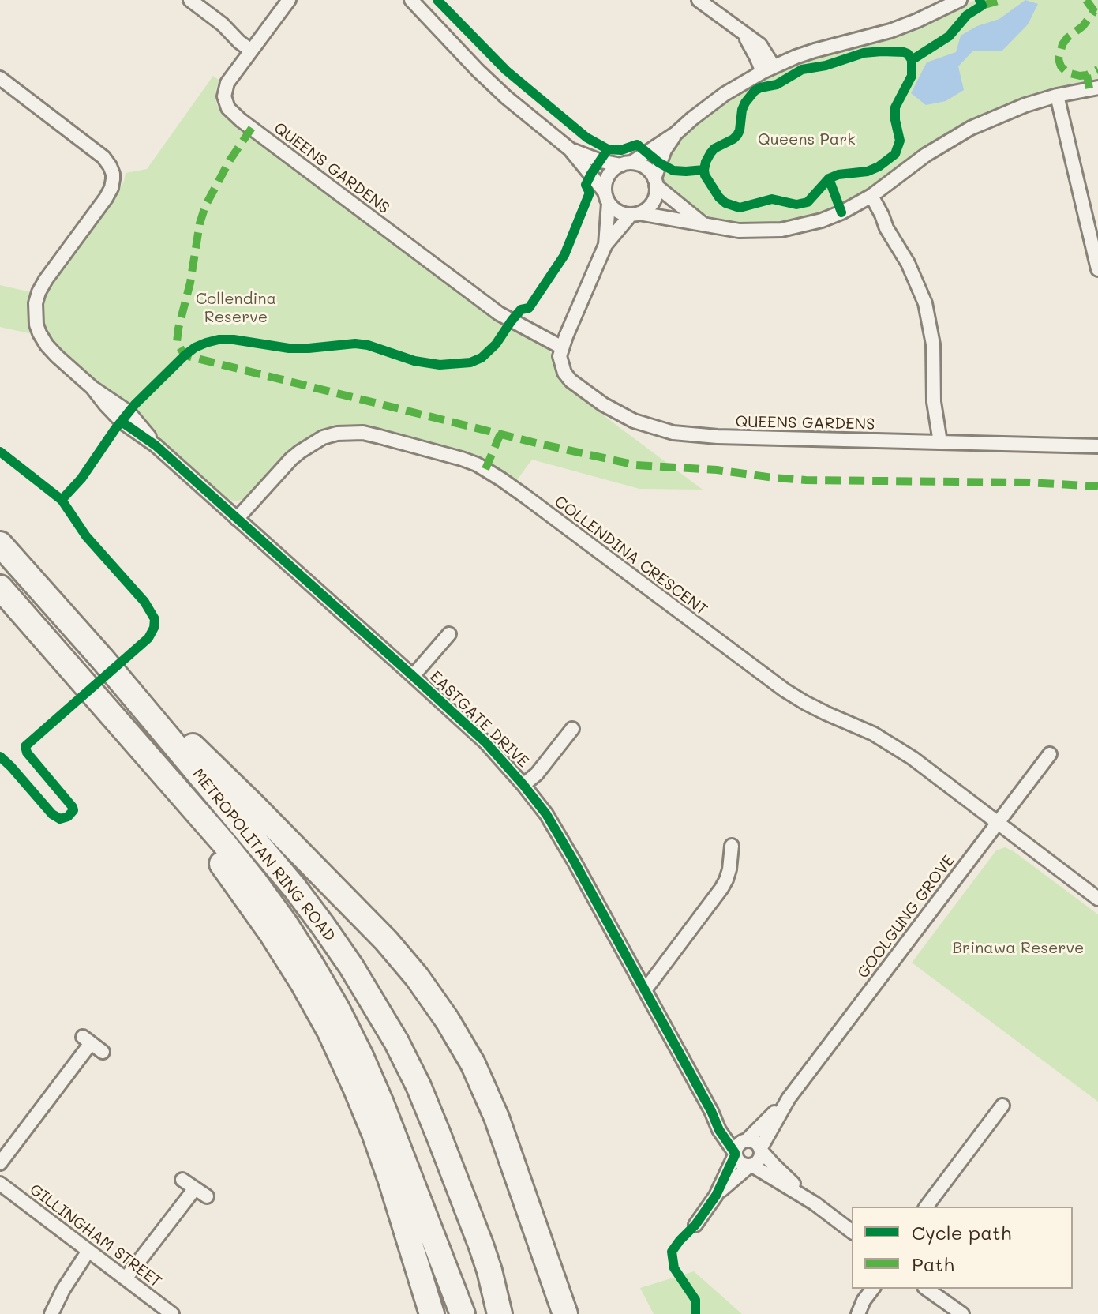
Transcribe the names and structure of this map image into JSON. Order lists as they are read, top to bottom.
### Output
{
  "streets": {
    "highway": ["METROPOLITAN RING ROAD"],
    "street": [
      "QUEENS GARDENS",
      "COLLENDINA CRESCENT",
      "EASTGATE DRIVE",
      "GOOLGUNG GROVE",
      "GILLINGHAM STREET"
    ]
  },
  "crossings": [
    ["COLLENDINA CRESCENT", "EASTGATE DRIVE"],
    ["COLLENDINA CRESCENT", "GOOLGUNG GROVE"],
    ["EASTGATE DRIVE", "GOOLGUNG GROVE"]
  ],
  "parks": ["Queens Park", "Collendina Reserve", "Brinawa Reserve"],
  "legend": ["Cycle path", "Path"]
}
